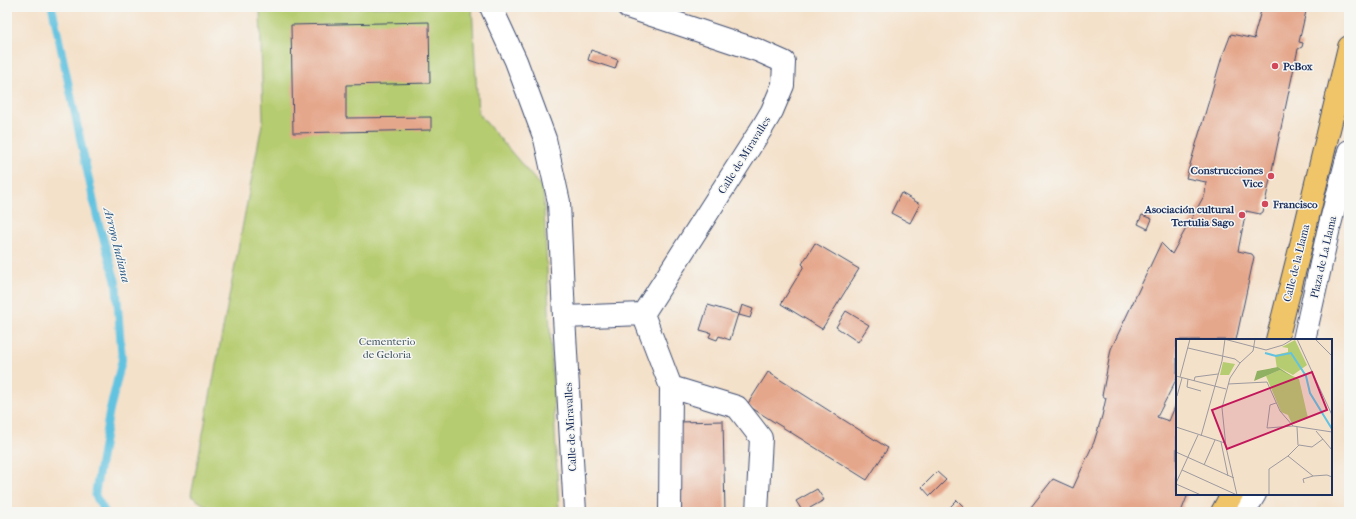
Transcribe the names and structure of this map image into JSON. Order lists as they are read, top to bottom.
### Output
{
  "streets": {
    "main road": ["Calle de la Llama"],
    "street": ["Calle de Miravalles", "Plaza de La Llama"]
  },
  "water": ["Arroyo Indiana"],
  "parks": ["Cementerio de Geloria"],
  "places": [
    "PcBox",
    "Construcciones Vice",
    "Francisco",
    "Asociación cultural Tertulia Sago"
  ]
}
